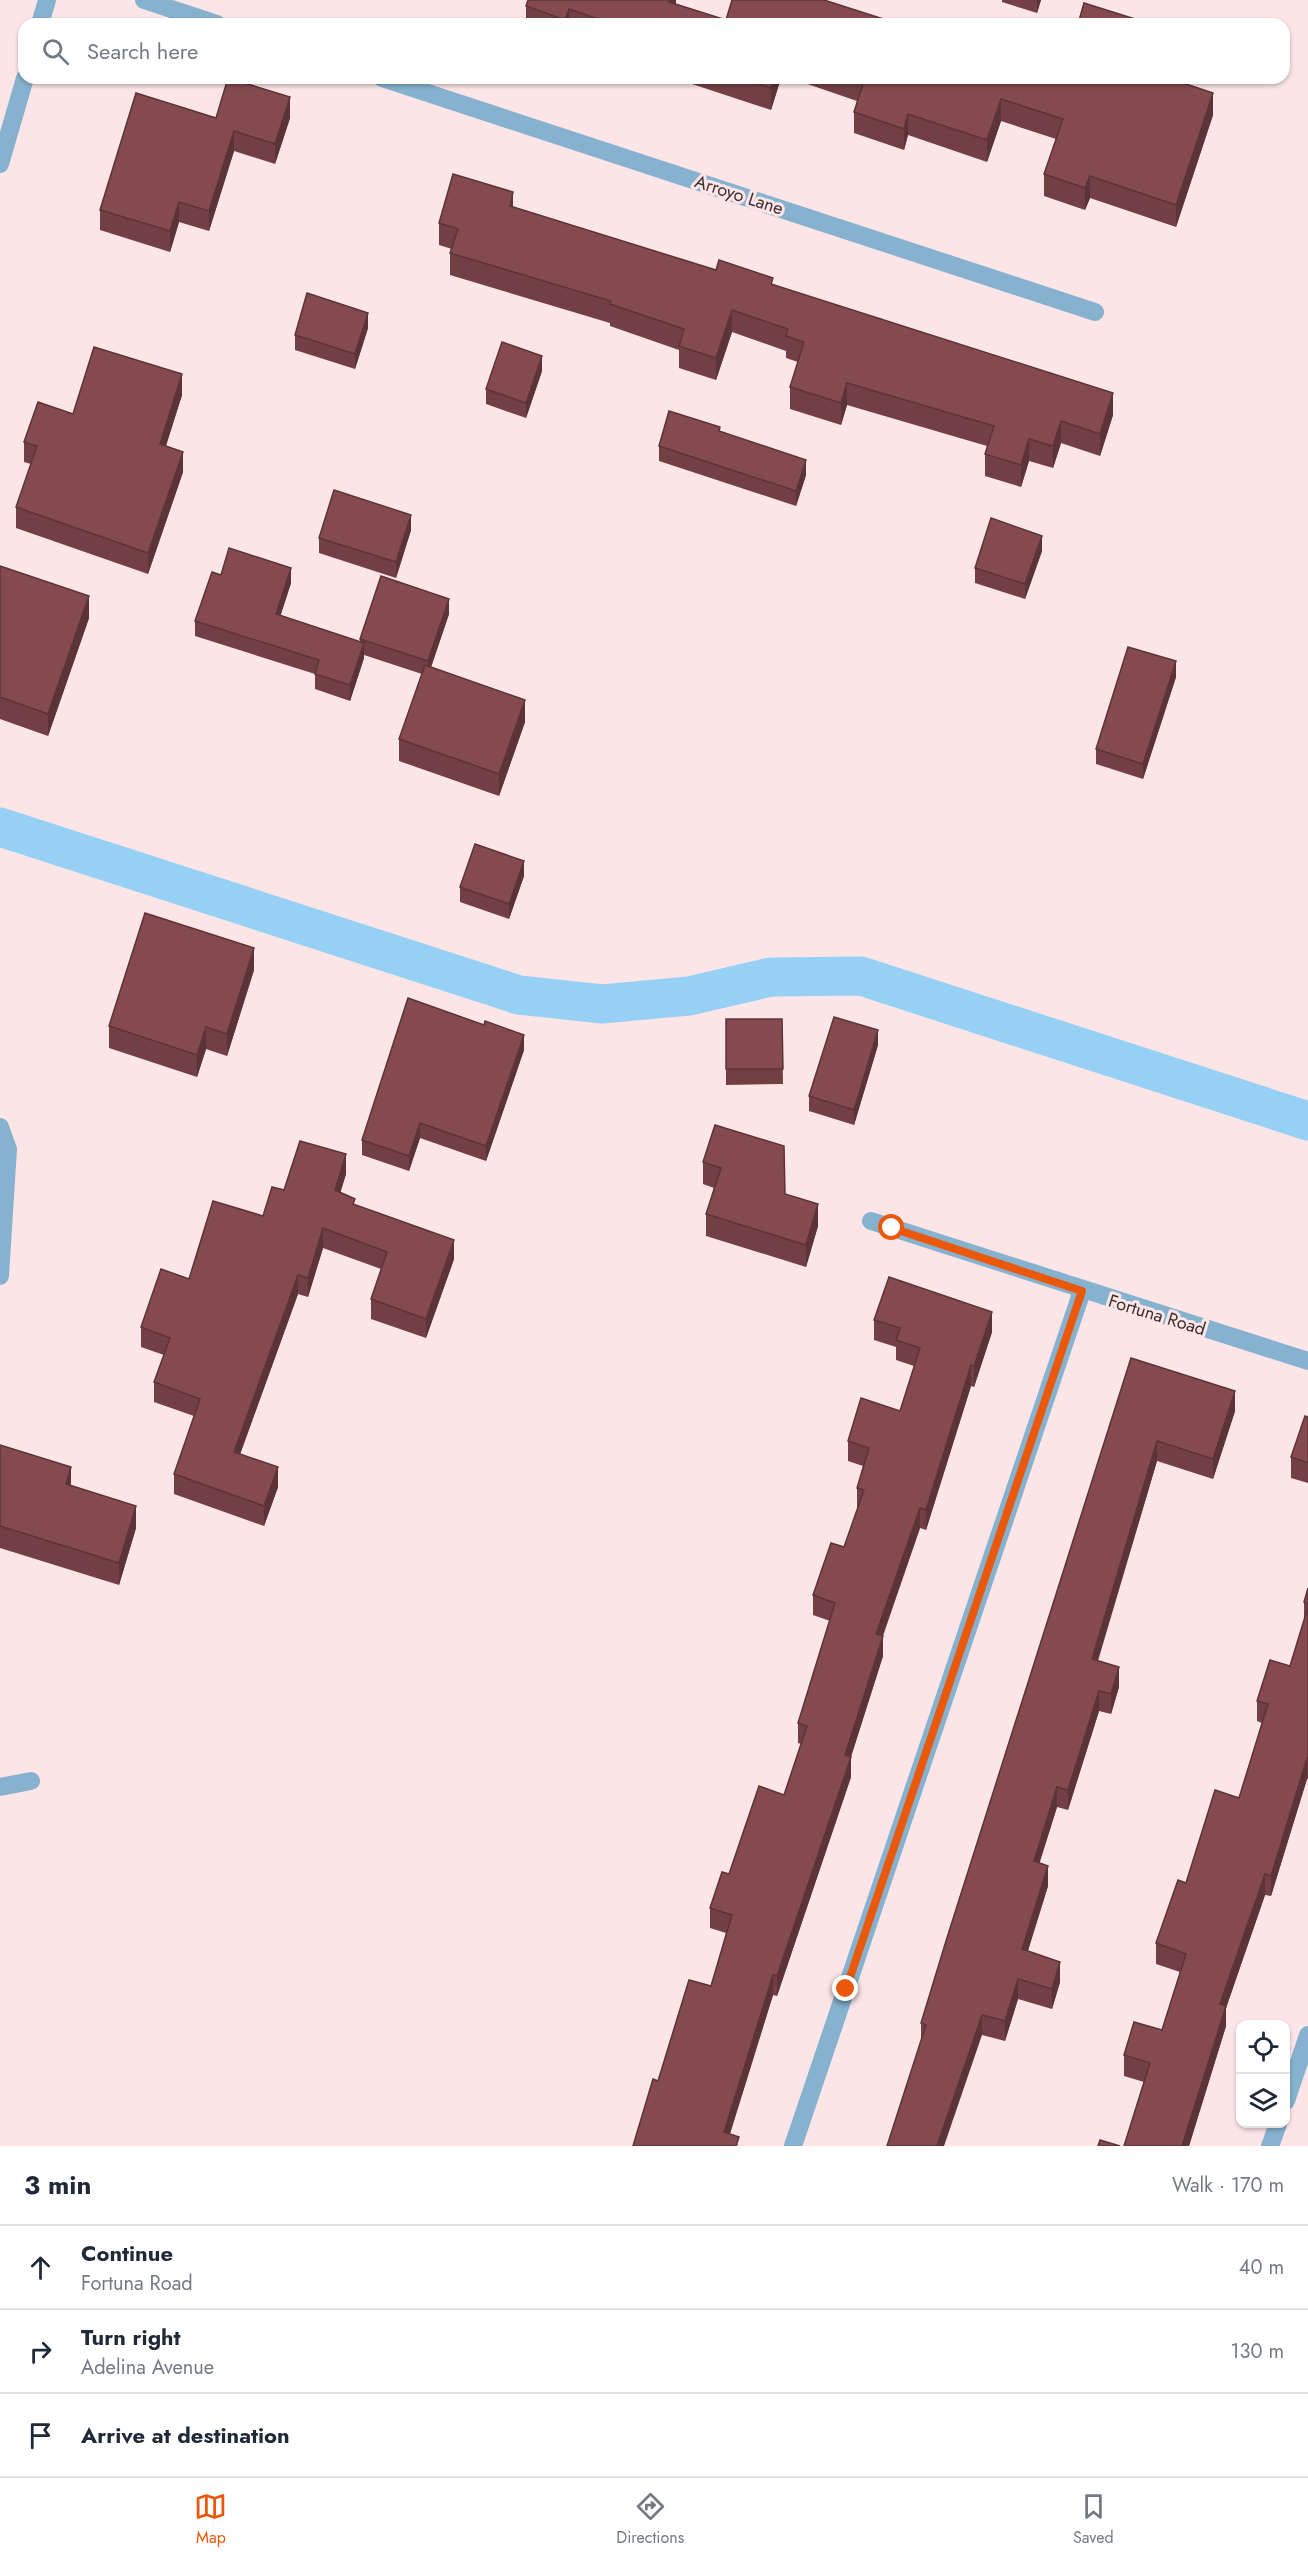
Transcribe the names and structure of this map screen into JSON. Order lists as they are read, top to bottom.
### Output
{
  "streets": {
    "street": ["Arroyo Lane", "Fortuna Road"]
  },
  "page": {
    "search": "Search here",
    "heading": ["3 min", "Walk · 170 m"],
    "list": [
      ["Continue", "Fortuna Road", "40 m"],
      ["Turn right", "Adelina Avenue", "130 m"],
      "Arrive at destination"
    ],
    "nav": ["Map", "Directions", "Saved"]
  }
}
